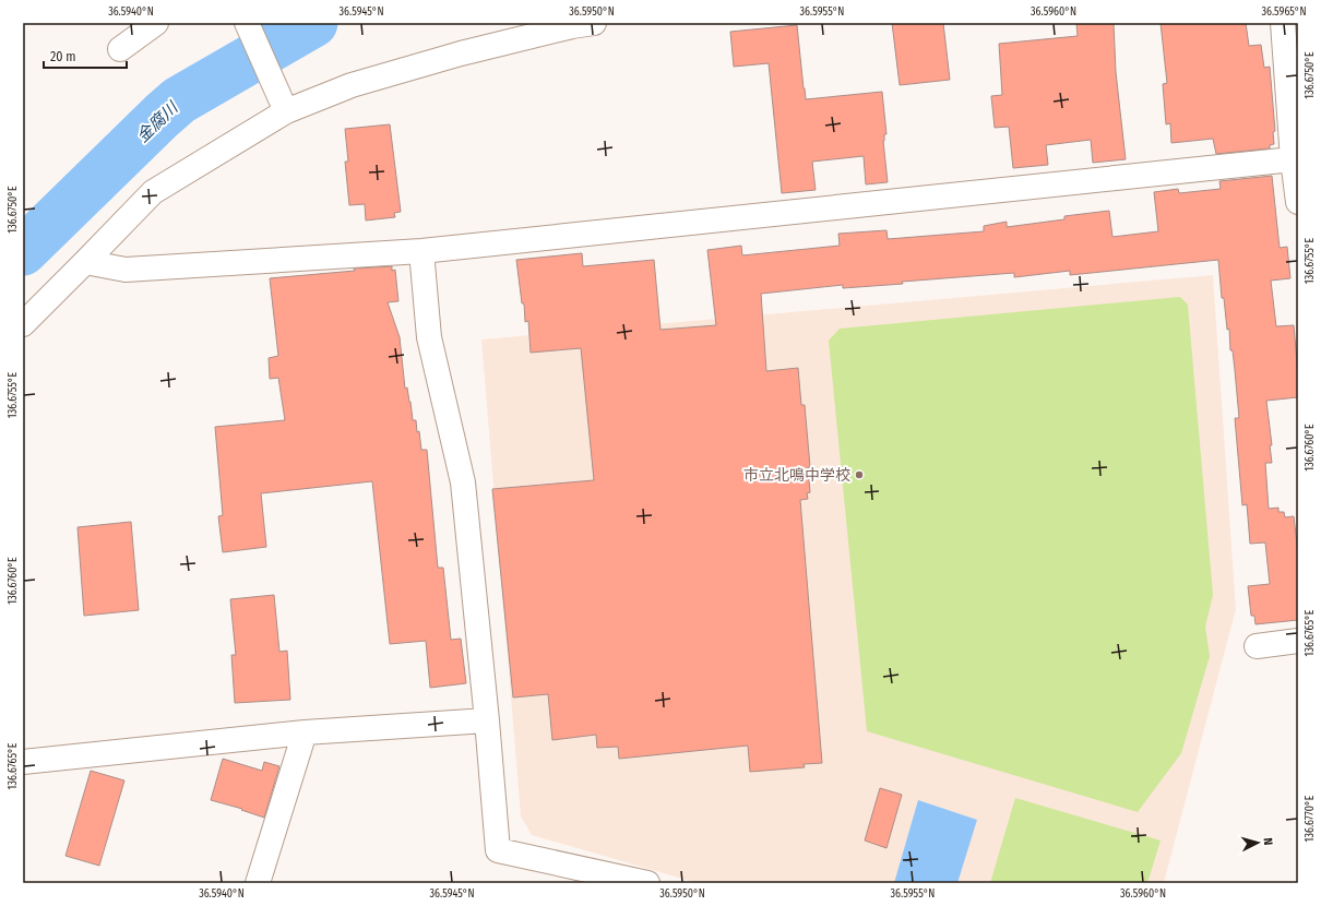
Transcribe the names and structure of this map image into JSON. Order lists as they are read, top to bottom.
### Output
{
  "water": ["金腐川"],
  "places": ["市立北鳴中学校"],
  "scale_bar": "20 m",
  "north": "right",
  "coordinates": [
    "36.5940°N",
    "36.5945°N",
    "36.5950°N",
    "36.5955°N",
    "36.5960°N",
    "36.5965°N",
    "136.6750°E",
    "136.6755°E",
    "136.6760°E",
    "136.6765°E",
    "136.6770°E"
  ]
}
